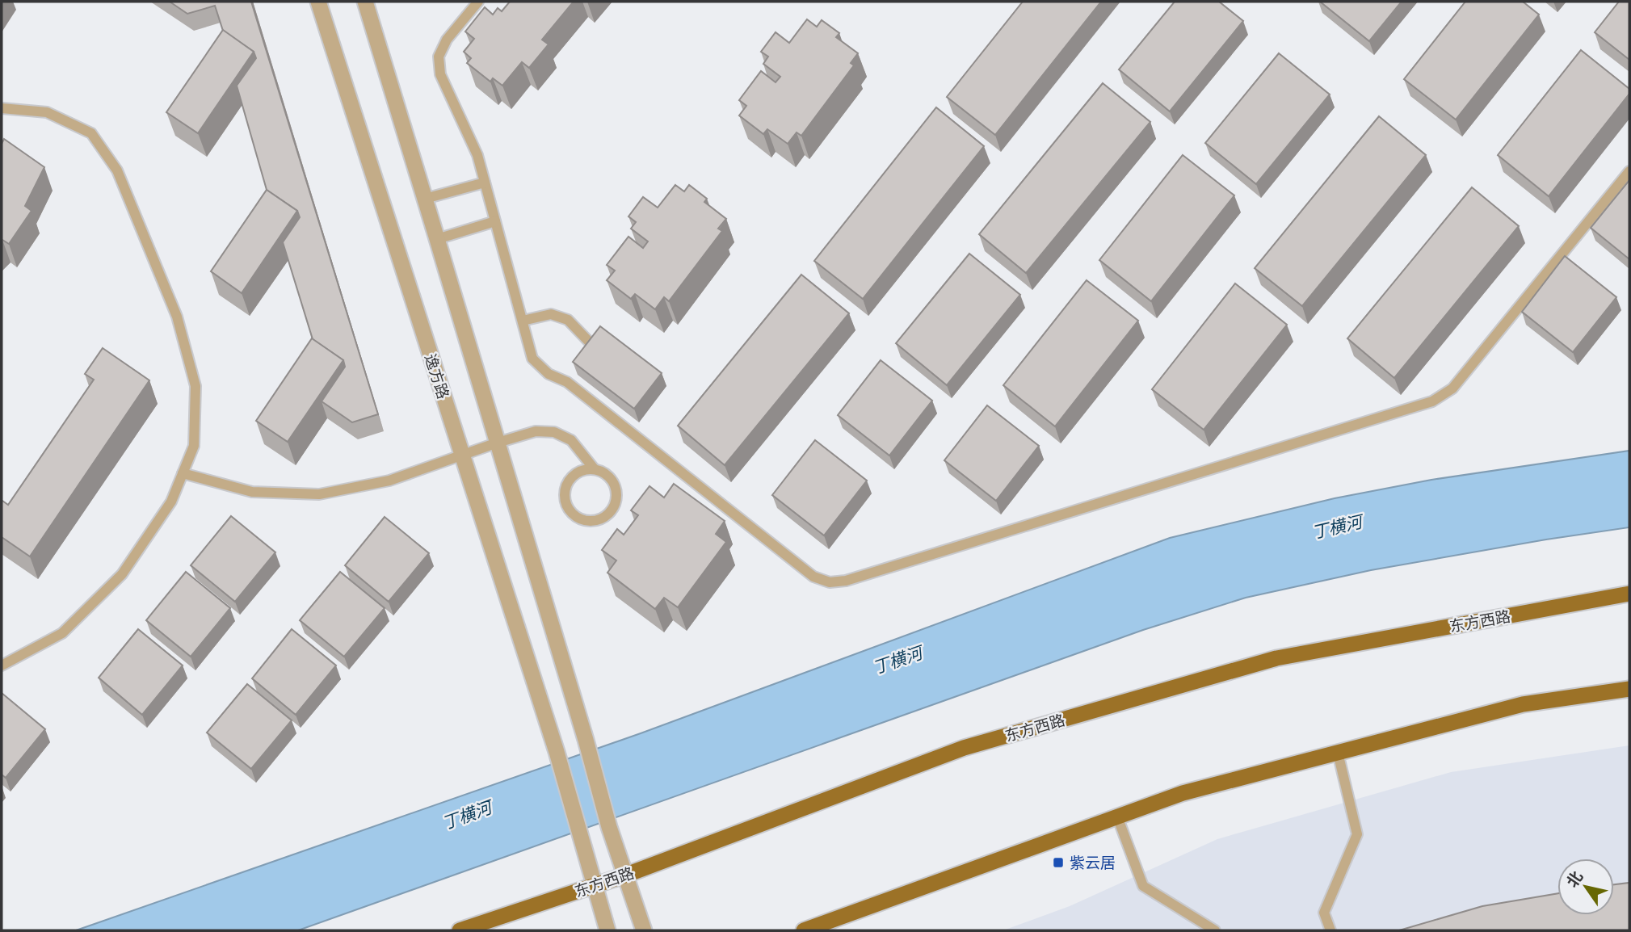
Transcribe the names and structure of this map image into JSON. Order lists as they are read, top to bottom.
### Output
{
  "streets": {
    "main road": ["东方西路"],
    "street": ["逸方路"]
  },
  "crossings": [
    ["逸方路", "东方西路"]
  ],
  "water": ["丁横河"],
  "places": {
    "transit": ["紫云居"]
  },
  "north": "top left"
}
